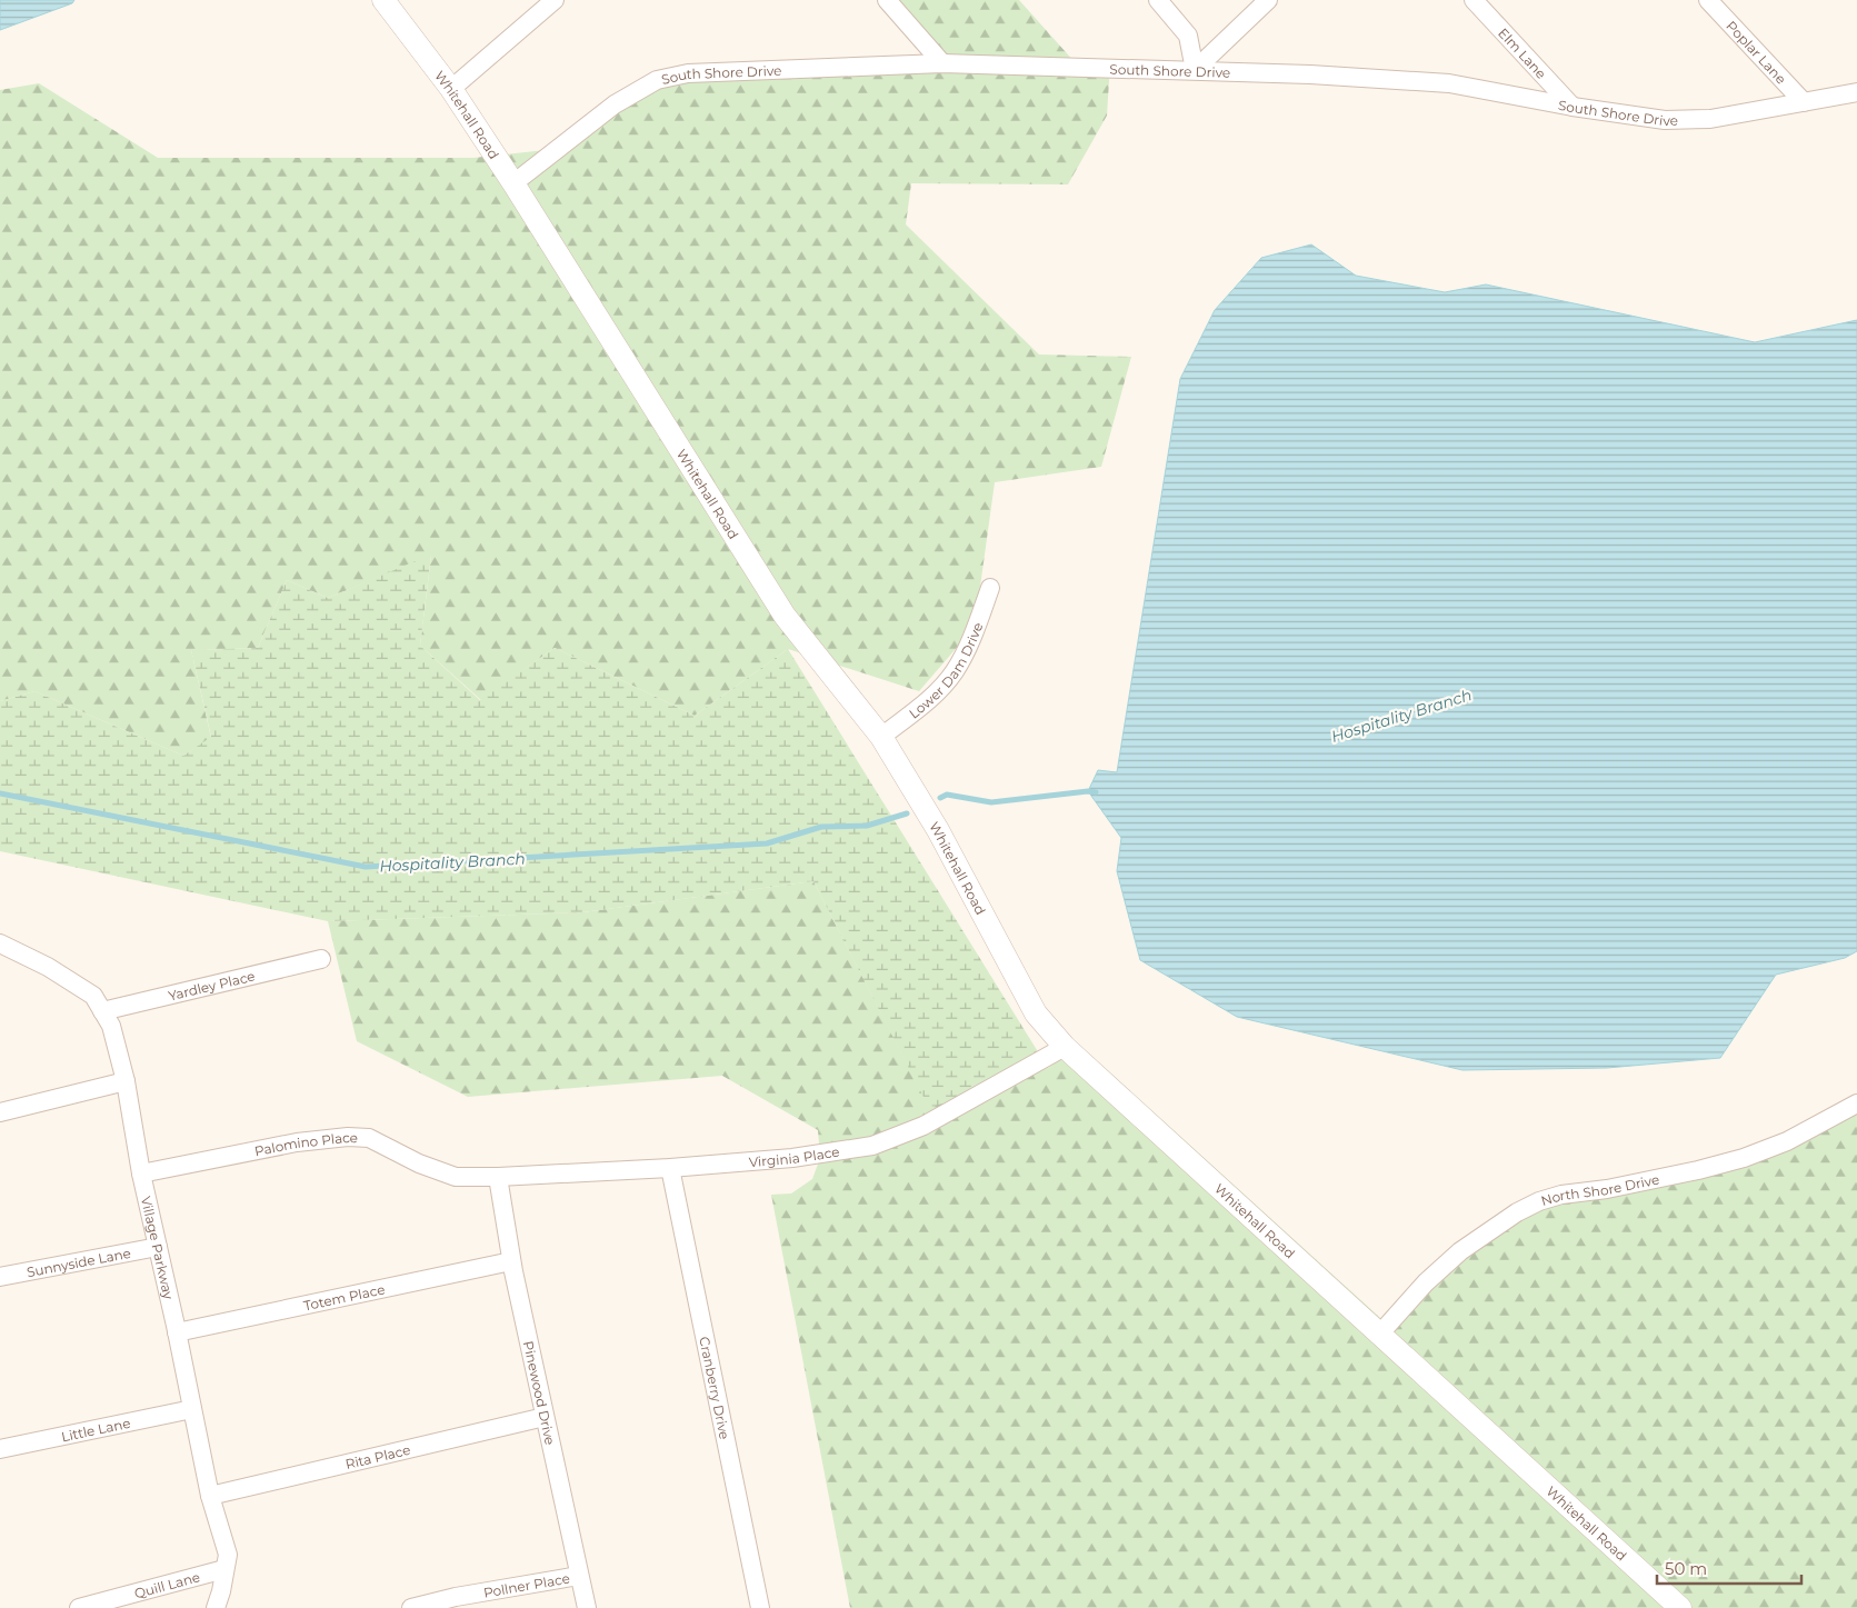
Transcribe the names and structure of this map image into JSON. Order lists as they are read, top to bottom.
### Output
{
  "streets": {
    "street": [
      "Poplar Lane",
      "Elm Lane",
      "South Shore Drive",
      "Whitehall Road",
      "Lower Dam Drive",
      "Yardley Place",
      "Palomino Place",
      "Virginia Place",
      "North Shore Drive",
      "Village Parkway",
      "Sunnyside Lane",
      "Totem Place",
      "Cranberry Drive",
      "Pinewood Drive",
      "Little Lane",
      "Rita Place",
      "Quill Lane",
      "Pollner Place"
    ]
  },
  "crossings": [
    ["Poplar Lane", "South Shore Drive"],
    ["Elm Lane", "South Shore Drive"],
    ["South Shore Drive", "Whitehall Road"],
    ["Whitehall Road", "Lower Dam Drive"],
    ["Whitehall Road", "Virginia Place"],
    ["Whitehall Road", "North Shore Drive"],
    ["Yardley Place", "Village Parkway"],
    ["Palomino Place", "Virginia Place"],
    ["Palomino Place", "Village Parkway"],
    ["Palomino Place", "Pinewood Drive"],
    ["Virginia Place", "Cranberry Drive"],
    ["Virginia Place", "Pinewood Drive"],
    ["Village Parkway", "Sunnyside Lane"],
    ["Village Parkway", "Totem Place"],
    ["Village Parkway", "Little Lane"],
    ["Village Parkway", "Rita Place"],
    ["Village Parkway", "Quill Lane"],
    ["Totem Place", "Pinewood Drive"],
    ["Pinewood Drive", "Rita Place"],
    ["Pinewood Drive", "Pollner Place"]
  ],
  "water": ["Hospitality Branch"],
  "scale_bar": "50 m"
}
